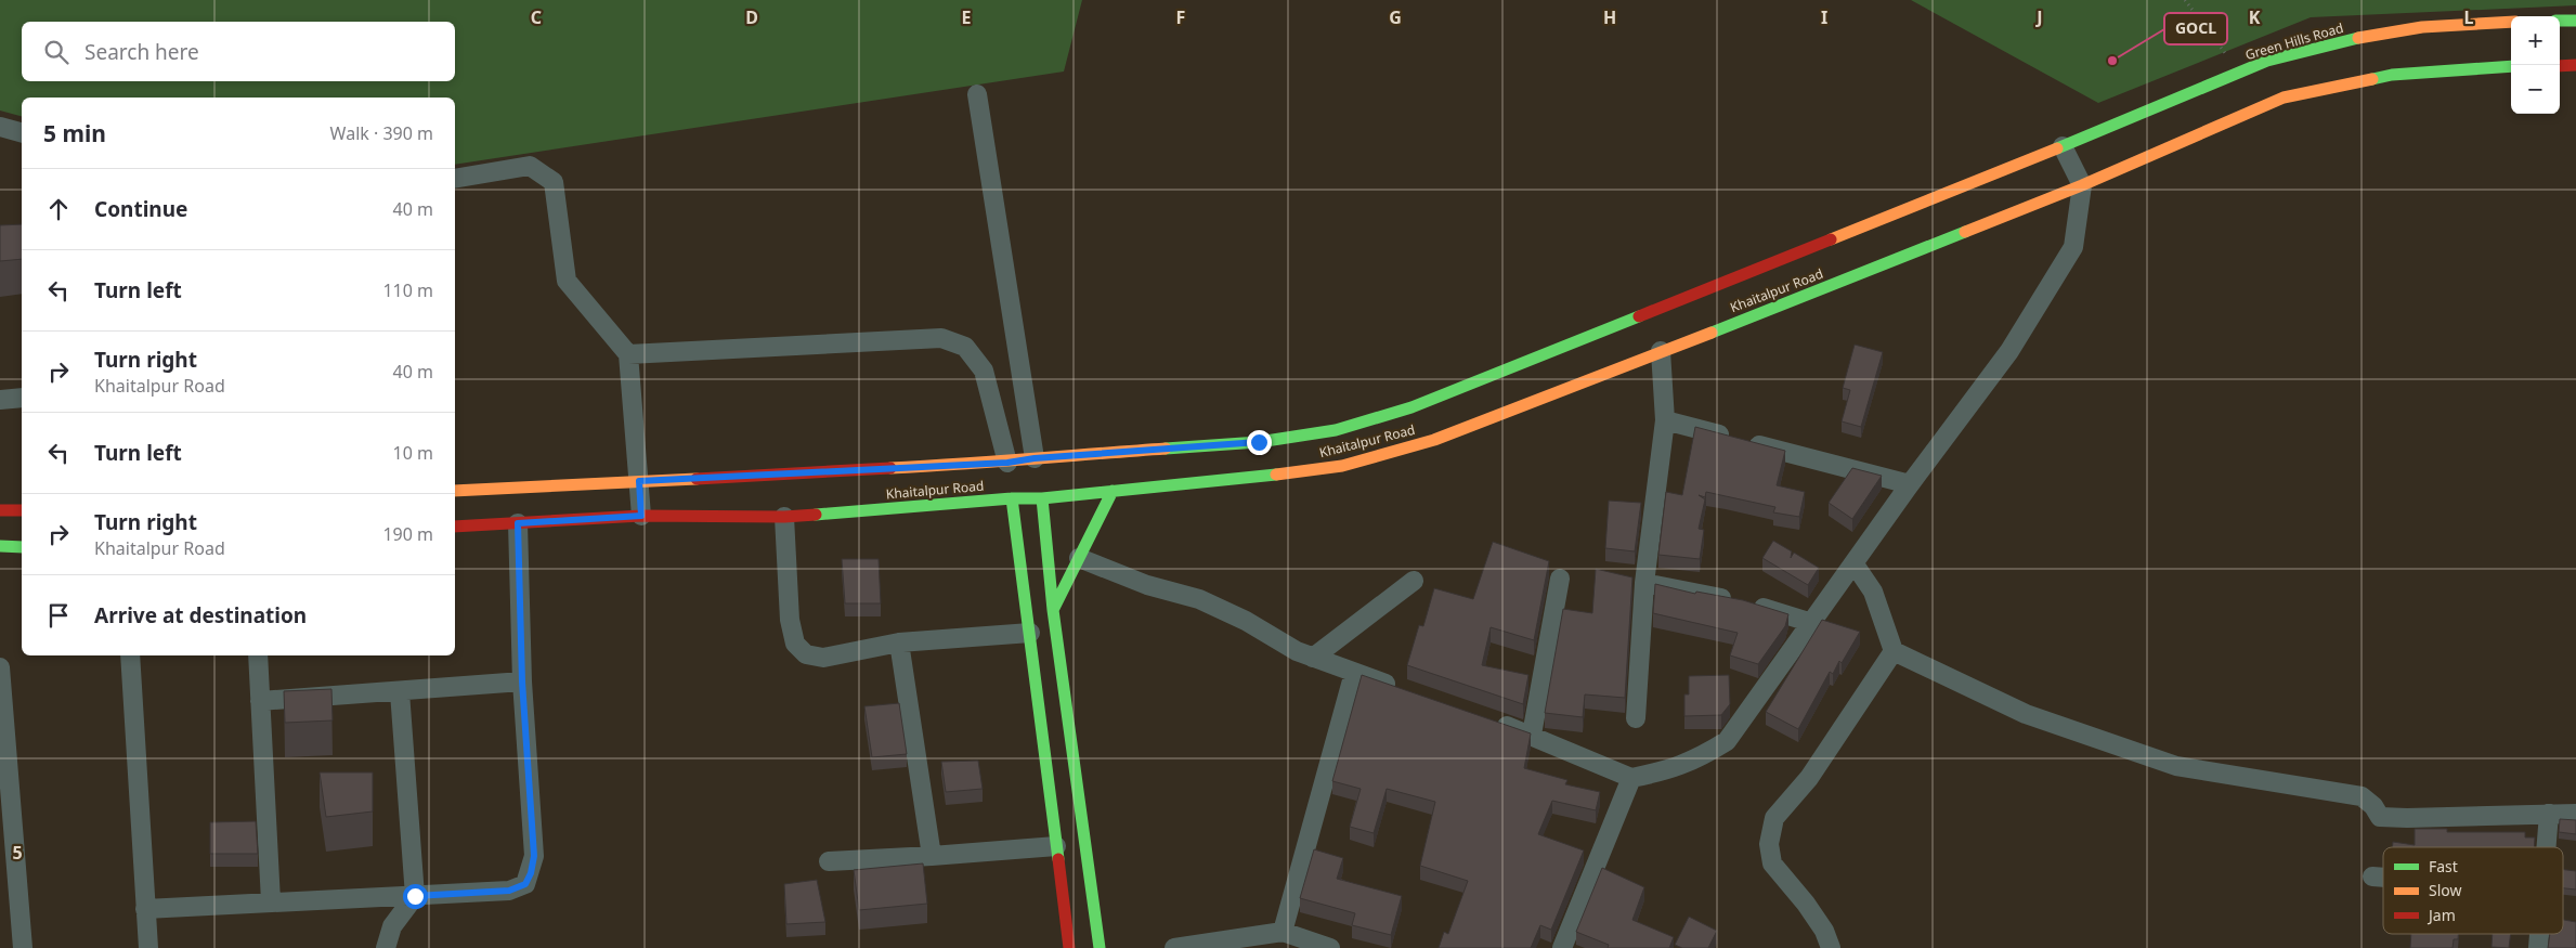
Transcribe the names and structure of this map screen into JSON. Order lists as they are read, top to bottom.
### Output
{
  "streets": {
    "street": ["Green Hills Road", "Khaitalpur Road"]
  },
  "crossings": [
    ["Green Hills Road", "Khaitalpur Road"]
  ],
  "places": ["GOCL"],
  "legend": ["Fast", "Slow", "Jam"],
  "page": {
    "map_buttons": ["+", "−"],
    "search": "Search here",
    "heading": ["5 min", "Walk · 390 m"],
    "list": [
      ["Continue", "40 m"],
      ["Turn left", "110 m"],
      ["Turn right", "Khaitalpur Road", "40 m"],
      ["Turn left", "10 m"],
      ["Turn right", "Khaitalpur Road", "190 m"],
      "Arrive at destination"
    ]
  },
  "grid": {
    "columns": [
      "C",
      "D",
      "E",
      "F",
      "G",
      "H",
      "I",
      "J",
      "K",
      "L"
    ],
    "rows": ["5"]
  }
}
